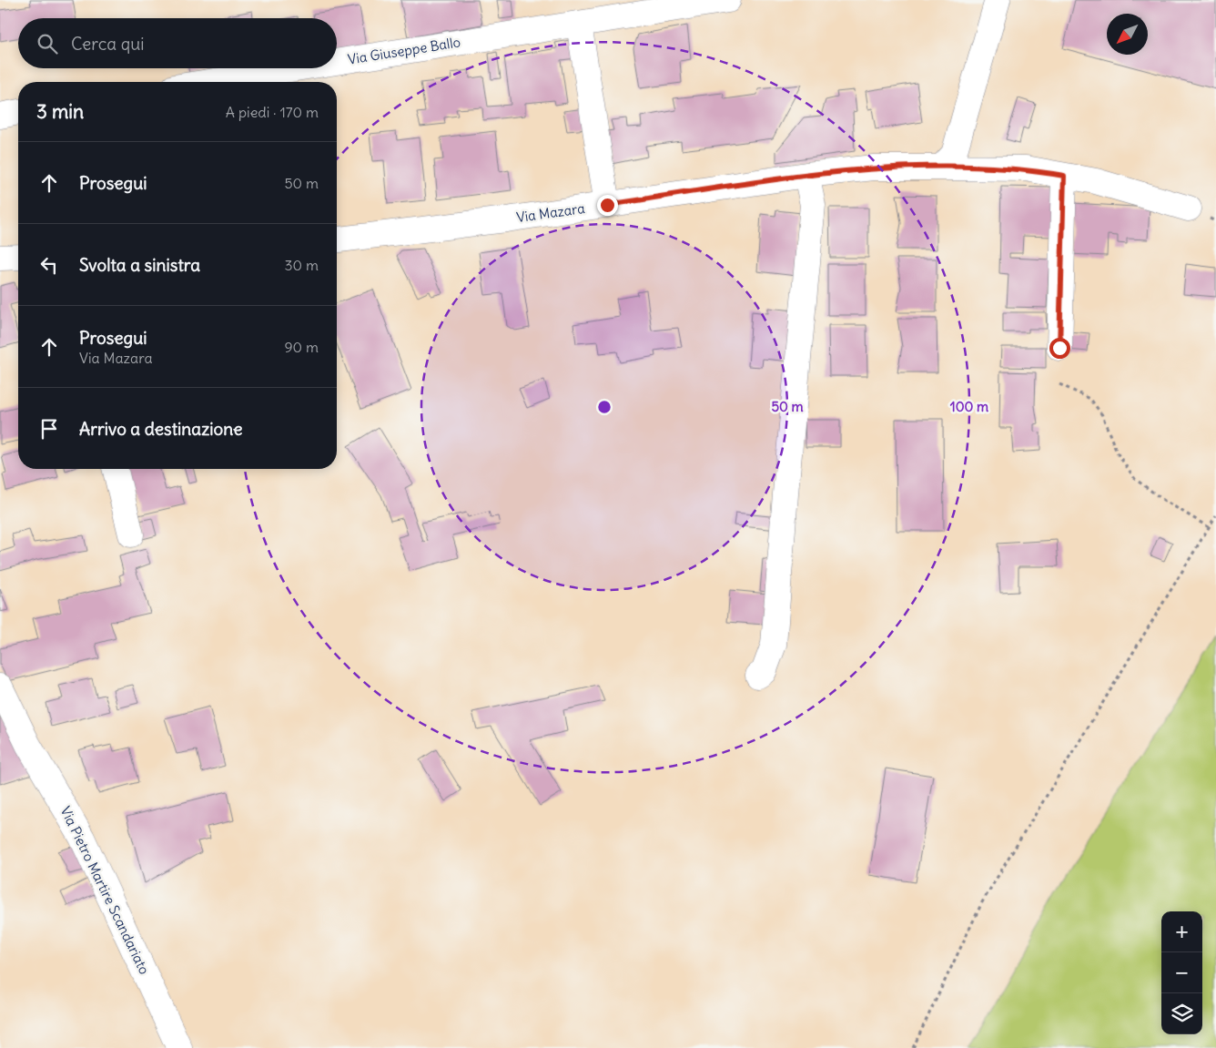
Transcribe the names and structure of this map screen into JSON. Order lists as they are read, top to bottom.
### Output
{
  "streets": {
    "street": ["Via Giuseppe Ballo", "Via Mazara", "Via Pietro Martire Scandariato"]
  },
  "north": "bottom left",
  "page": {
    "search": "Cerca qui",
    "heading": ["3 min", "A piedi · 170 m"],
    "list": [
      ["Prosegui", "50 m"],
      ["Svolta a sinistra", "30 m"],
      ["Prosegui", "Via Mazara", "90 m"],
      "Arrivo a destinazione"
    ],
    "map_buttons": ["+", "−"]
  },
  "rings": ["50 m", "100 m"]
}
